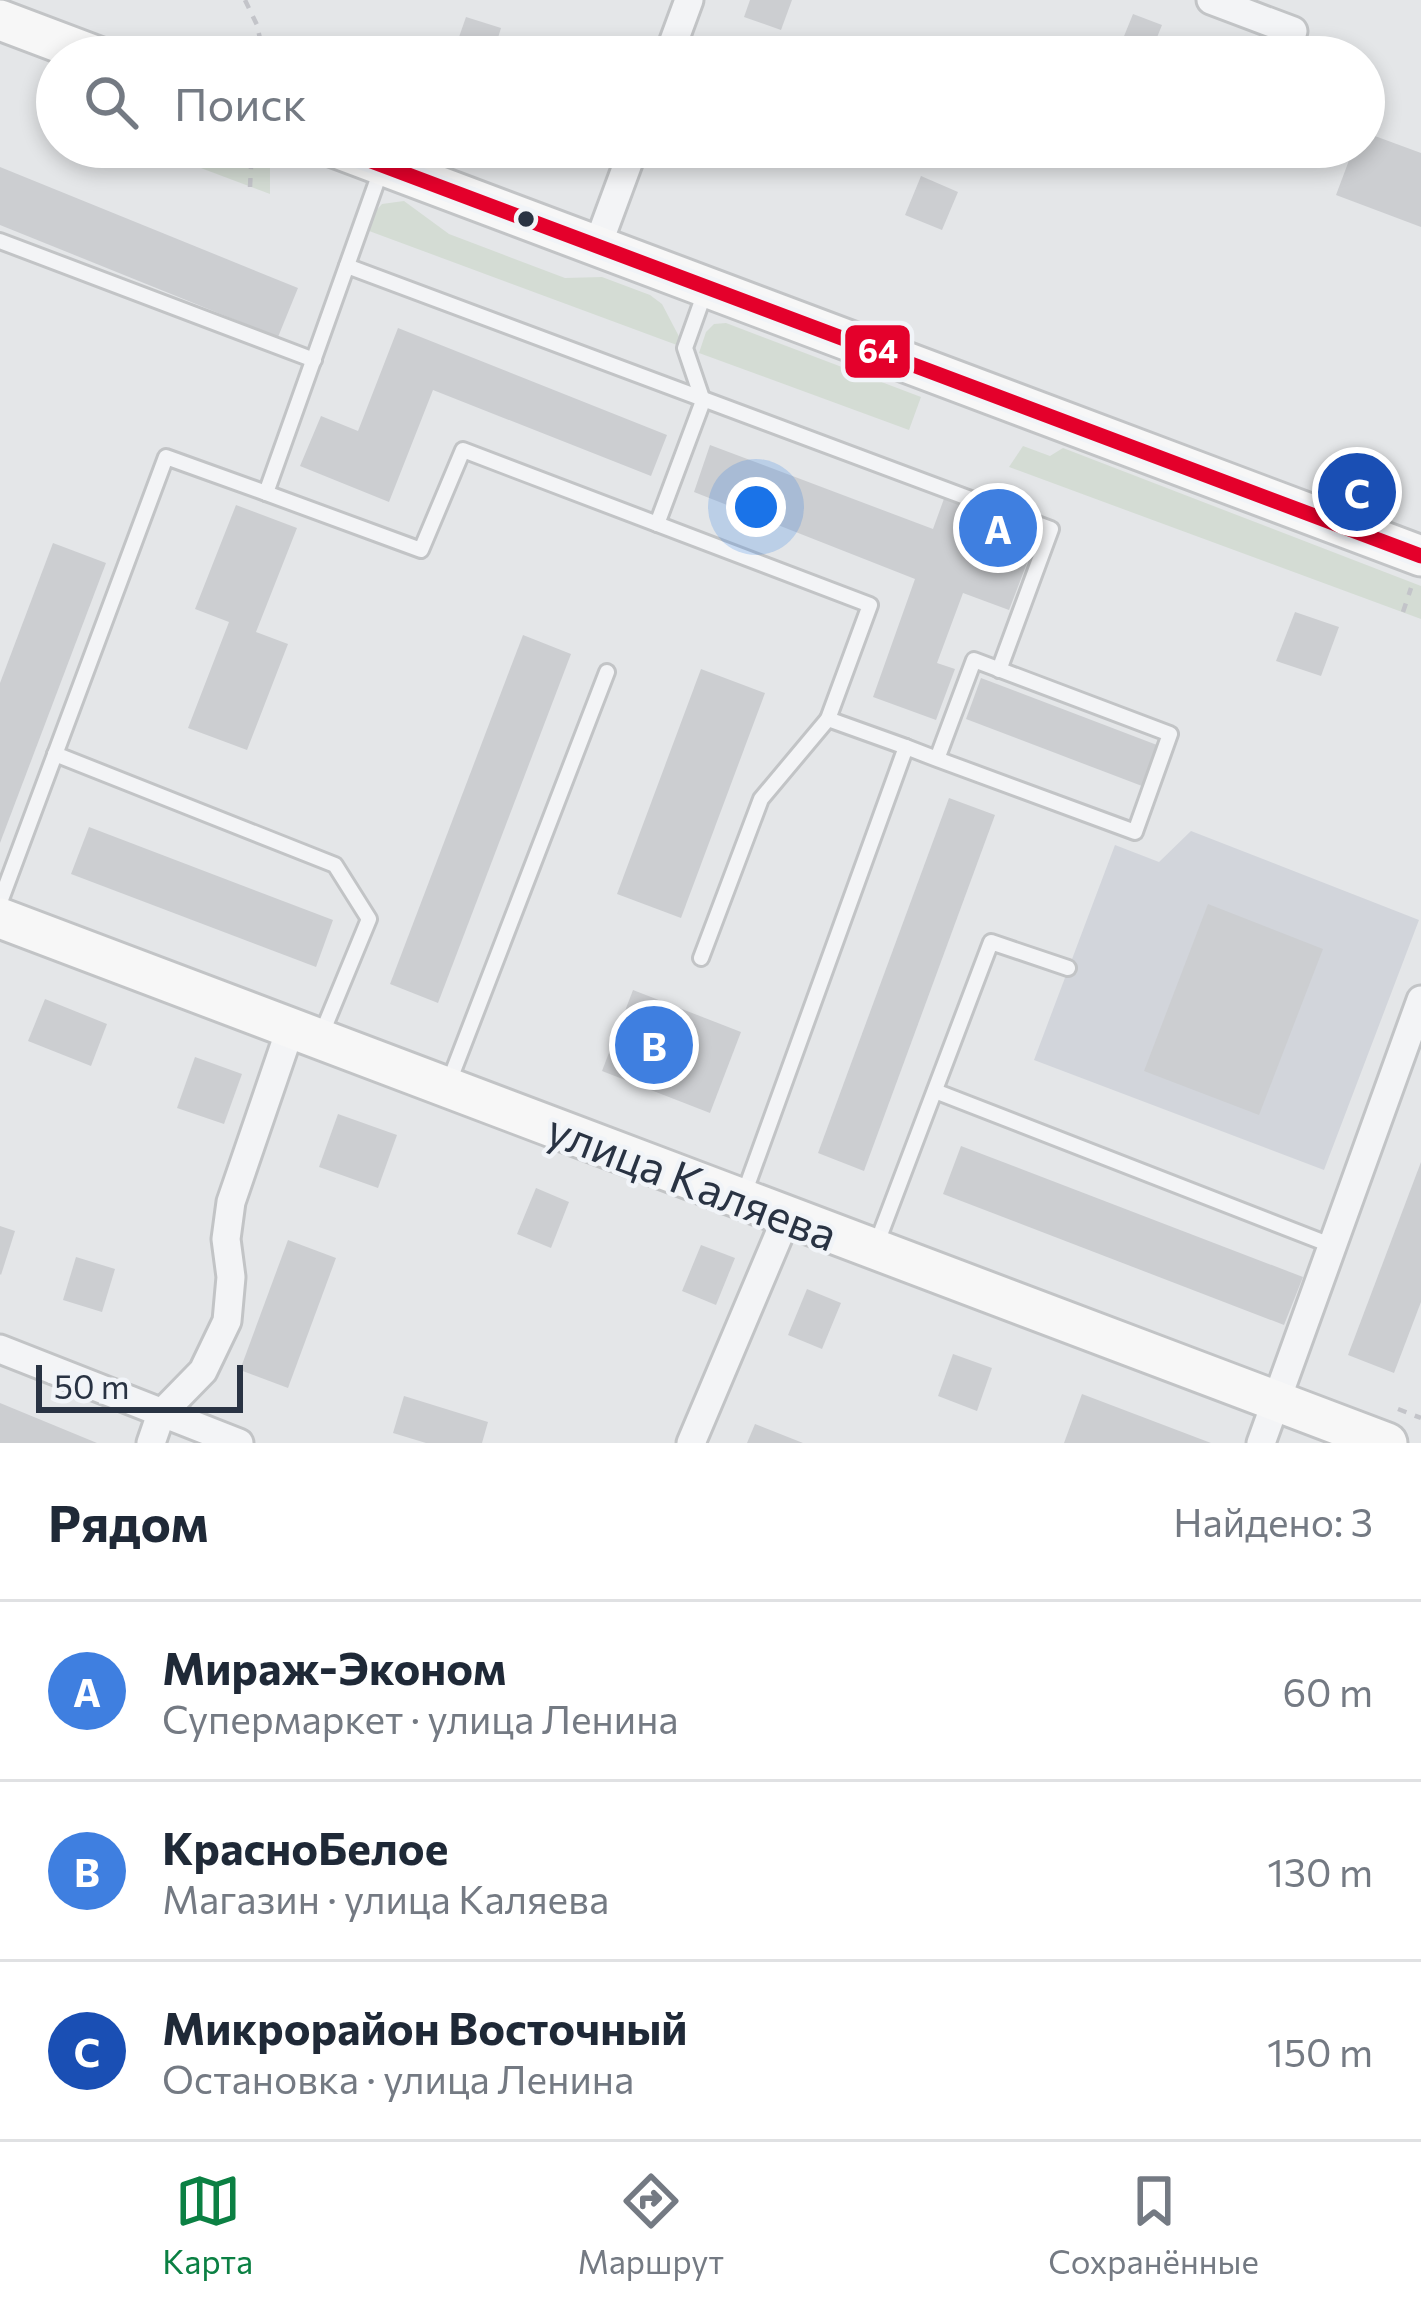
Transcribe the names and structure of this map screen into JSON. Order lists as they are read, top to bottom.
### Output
{
  "streets": {
    "street": ["улица Каляева"]
  },
  "lines": ["transit line 64"],
  "scale_bar": "50 m",
  "page": {
    "search": "Поиск",
    "pins": ["C", "A", "B"],
    "scale": "50 m",
    "heading": ["Рядом", "Найдено: 3"],
    "list": [
      {
        "mark": "A",
        "name": "Мираж-Эконом",
        "note": "Супермаркет · улица Ленина",
        "value": "60 m"
      },
      {
        "mark": "B",
        "name": "КрасноБелое",
        "note": "Магазин · улица Каляева",
        "value": "130 m"
      },
      {
        "mark": "C",
        "name": "Микрорайон Восточный",
        "note": "Остановка · улица Ленина",
        "value": "150 m"
      }
    ],
    "nav": ["Карта", "Маршрут", "Сохранённые"]
  }
}
